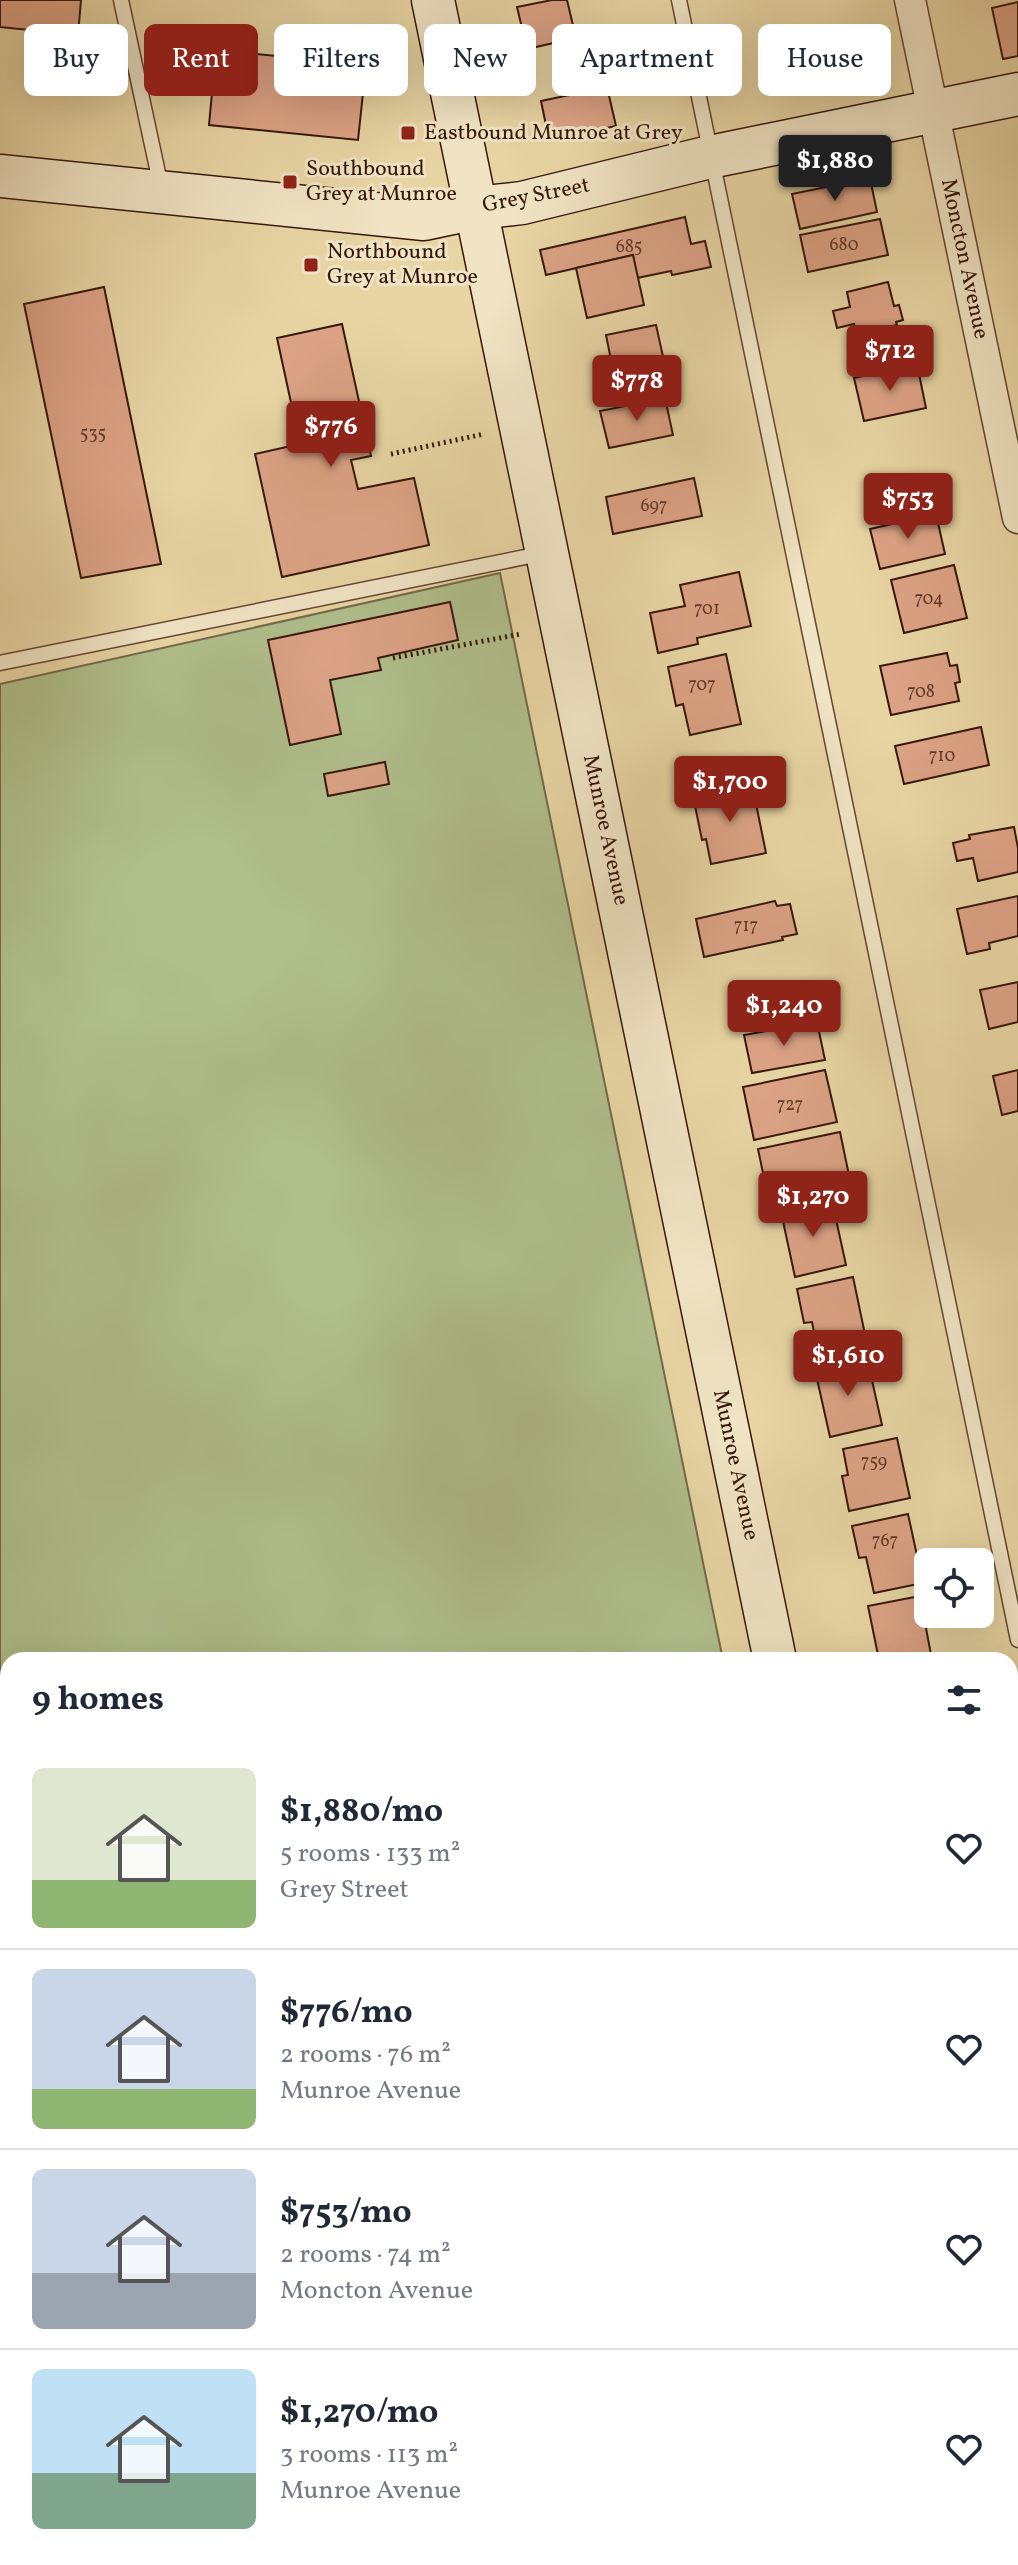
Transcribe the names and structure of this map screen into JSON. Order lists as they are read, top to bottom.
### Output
{
  "streets": {
    "street": ["Grey Street", "Moncton Avenue", "Munroe Avenue"]
  },
  "crossings": [
    ["Grey Street", "Moncton Avenue"],
    ["Grey Street", "Munroe Avenue"]
  ],
  "places": {
    "transit": ["Eastbound Munroe at Grey", "Southbound Grey at Munroe", "Northbound Grey at Munroe"]
  },
  "house_numbers": [
    "680",
    "685",
    "535",
    "697",
    "704",
    "701",
    "707",
    "708",
    "710",
    "717",
    "727",
    "759",
    "767"
  ],
  "page": {
    "chip": [
      "Buy",
      "Rent",
      "Filters",
      "New",
      "Apartment",
      "House"
    ],
    "price": [
      "$1,880",
      "$712",
      "$778",
      "$776",
      "$753",
      "$1,700",
      "$1,240",
      "$1,270",
      "$1,610"
    ],
    "heading": "9 homes",
    "list": [
      {
        "name": "$1,880/mo",
        "note": "5 rooms · 133 m² · Grey Street"
      },
      {
        "name": "$776/mo",
        "note": "2 rooms · 76 m² · Munroe Avenue"
      },
      {
        "name": "$753/mo",
        "note": "2 rooms · 74 m² · Moncton Avenue"
      },
      {
        "name": "$1,270/mo",
        "note": "3 rooms · 113 m² · Munroe Avenue"
      }
    ]
  }
}
